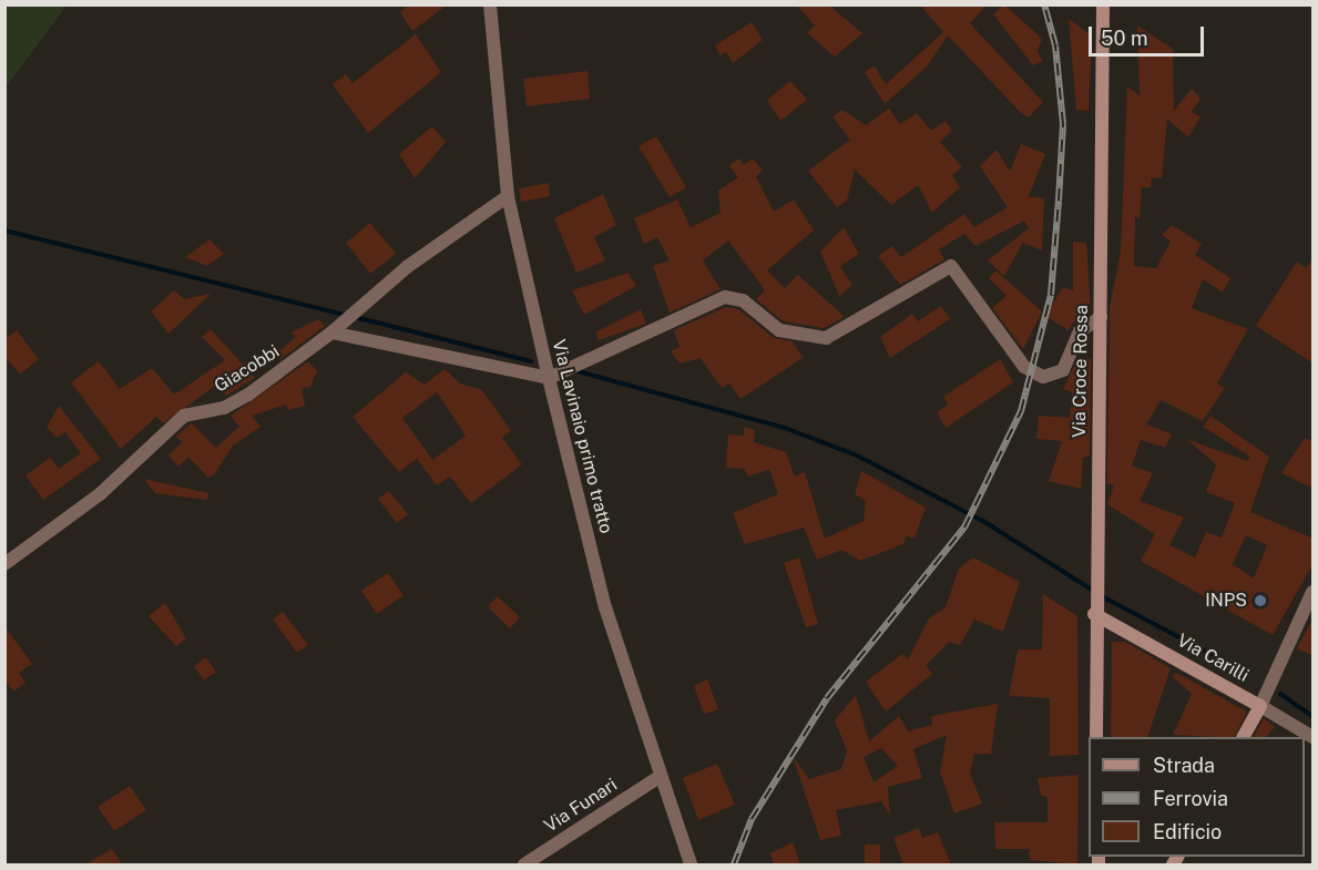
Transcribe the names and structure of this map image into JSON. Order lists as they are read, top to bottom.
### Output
{
  "streets": {
    "main road": ["Via Croce Rossa", "Via Carilli"],
    "street": ["Giacobbi", "Via Lavinaio primo tratto", "Via Funari"]
  },
  "crossings": [
    ["Giacobbi", "Via Lavinaio primo tratto"],
    ["Via Croce Rossa", "Via Carilli"],
    ["Via Lavinaio primo tratto", "Via Funari"]
  ],
  "places": ["INPS"],
  "legend": ["Strada", "Ferrovia", "Edificio"],
  "scale_bar": "50 m"
}
